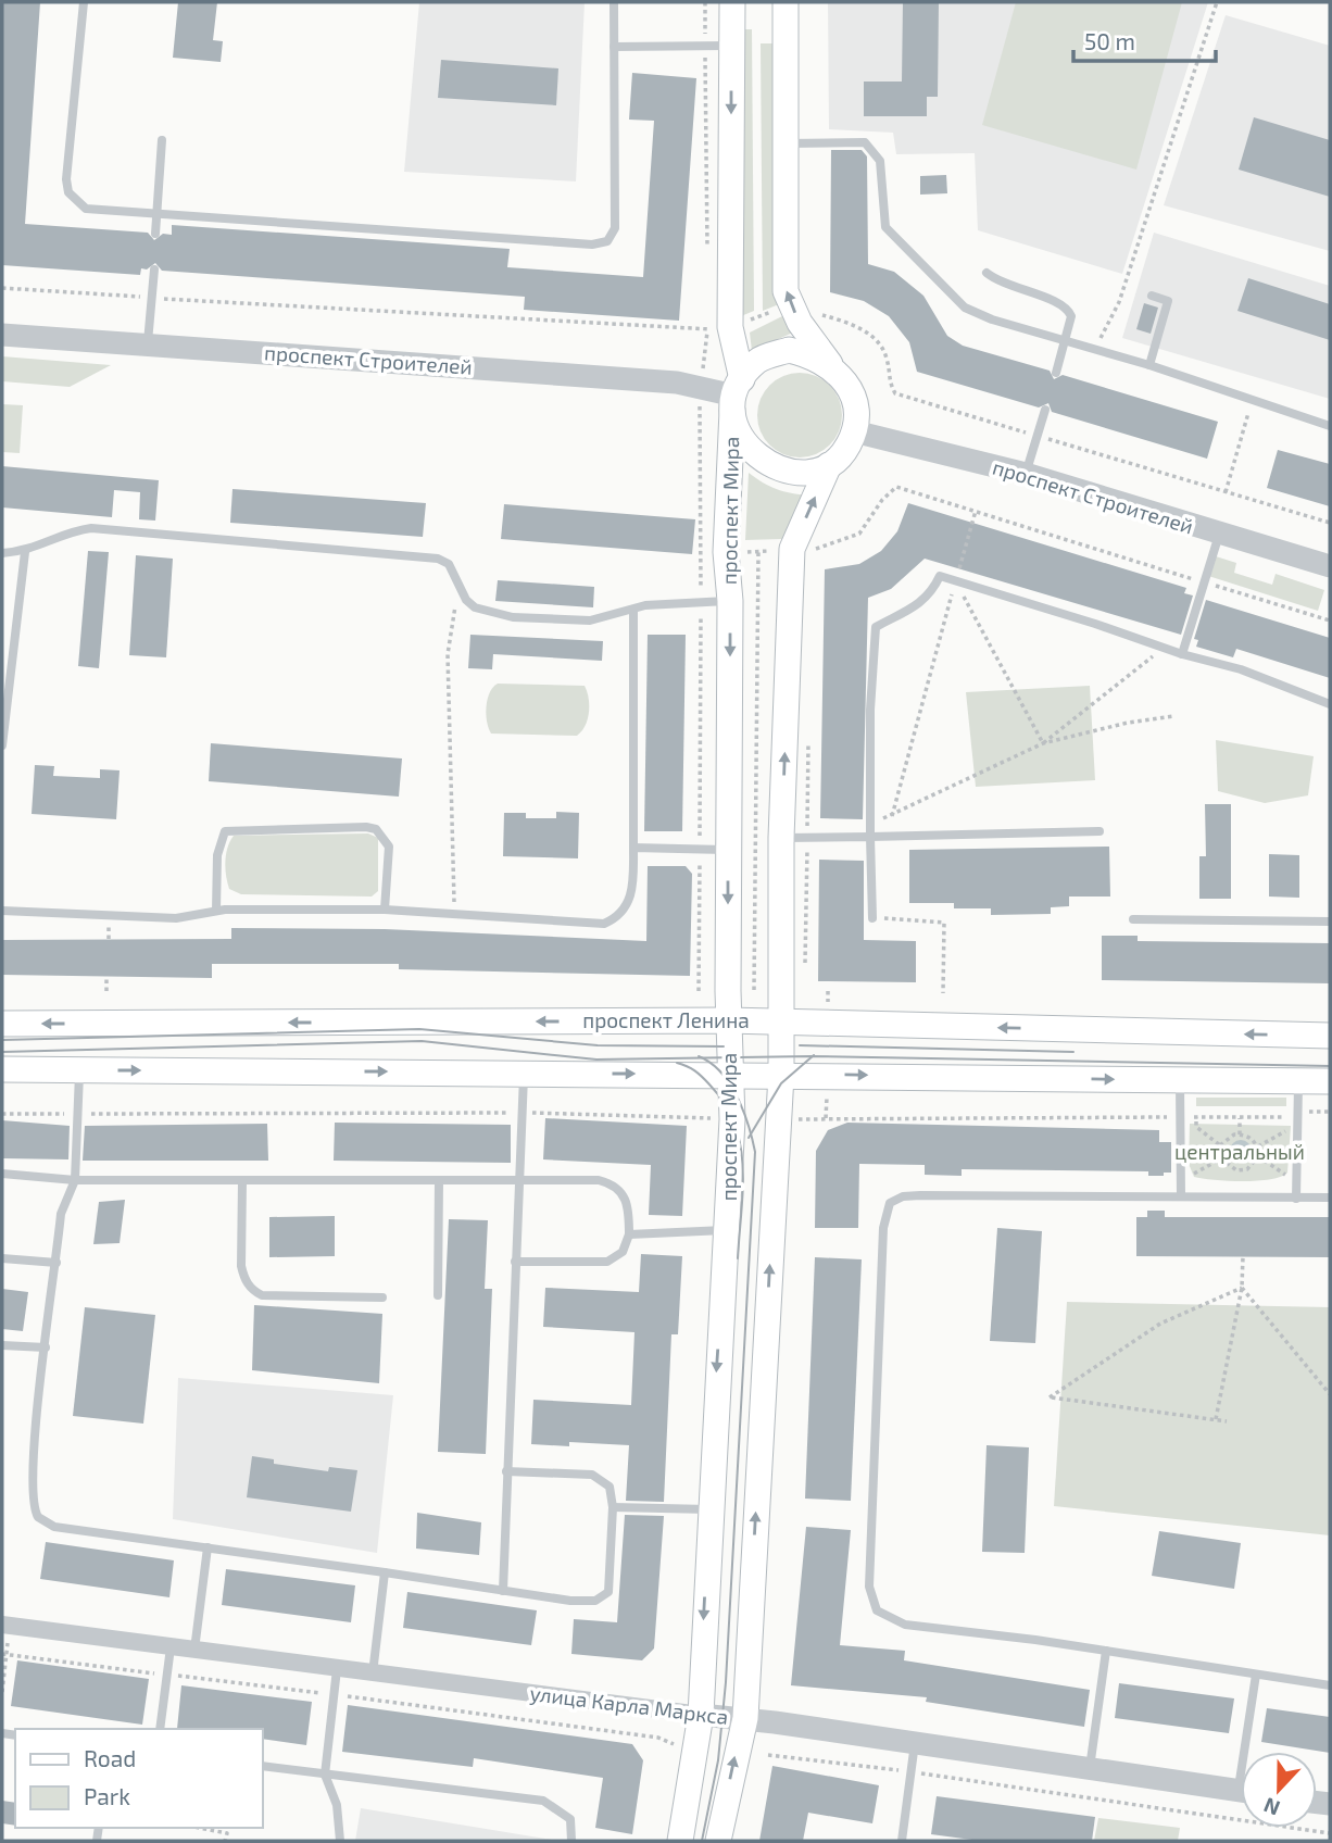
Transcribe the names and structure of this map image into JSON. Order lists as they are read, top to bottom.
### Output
{
  "streets": {
    "main road": ["проспект Мира", "проспект Ленина"],
    "street": ["проспект Строителей", "улица Карла Маркса"]
  },
  "crossings": [
    ["проспект Строителей", "проспект Мира"],
    ["проспект Мира", "проспект Ленина"],
    ["проспект Мира", "улица Карла Маркса"]
  ],
  "parks": ["центральный"],
  "legend": ["Road", "Park"],
  "scale_bar": "50 m",
  "north": "bottom"
}
